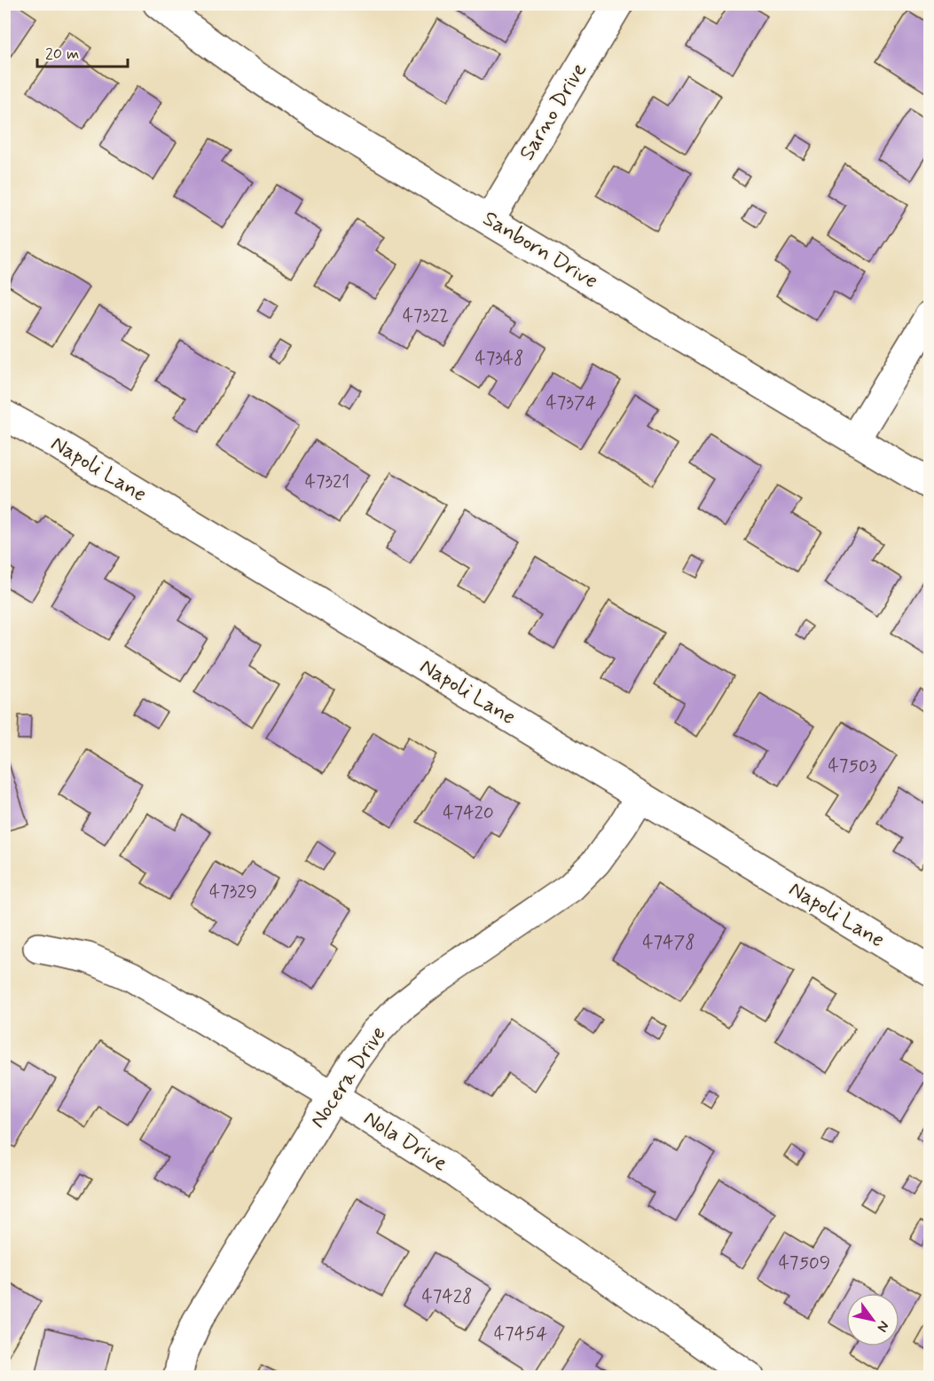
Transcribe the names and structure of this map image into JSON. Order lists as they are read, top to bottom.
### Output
{
  "streets": {
    "street": [
      "Sarno Drive",
      "Sanborn Drive",
      "Napoli Lane",
      "Nocera Drive",
      "Nola Drive"
    ]
  },
  "crossings": [
    ["Sarno Drive", "Sanborn Drive"],
    ["Napoli Lane", "Nocera Drive"],
    ["Nocera Drive", "Nola Drive"]
  ],
  "house_numbers": [
    "47322",
    "47348",
    "47374",
    "47321",
    "47503",
    "47420",
    "47329",
    "47478",
    "47509",
    "47428",
    "47454"
  ],
  "scale_bar": "20 m",
  "north": "bottom right"
}
